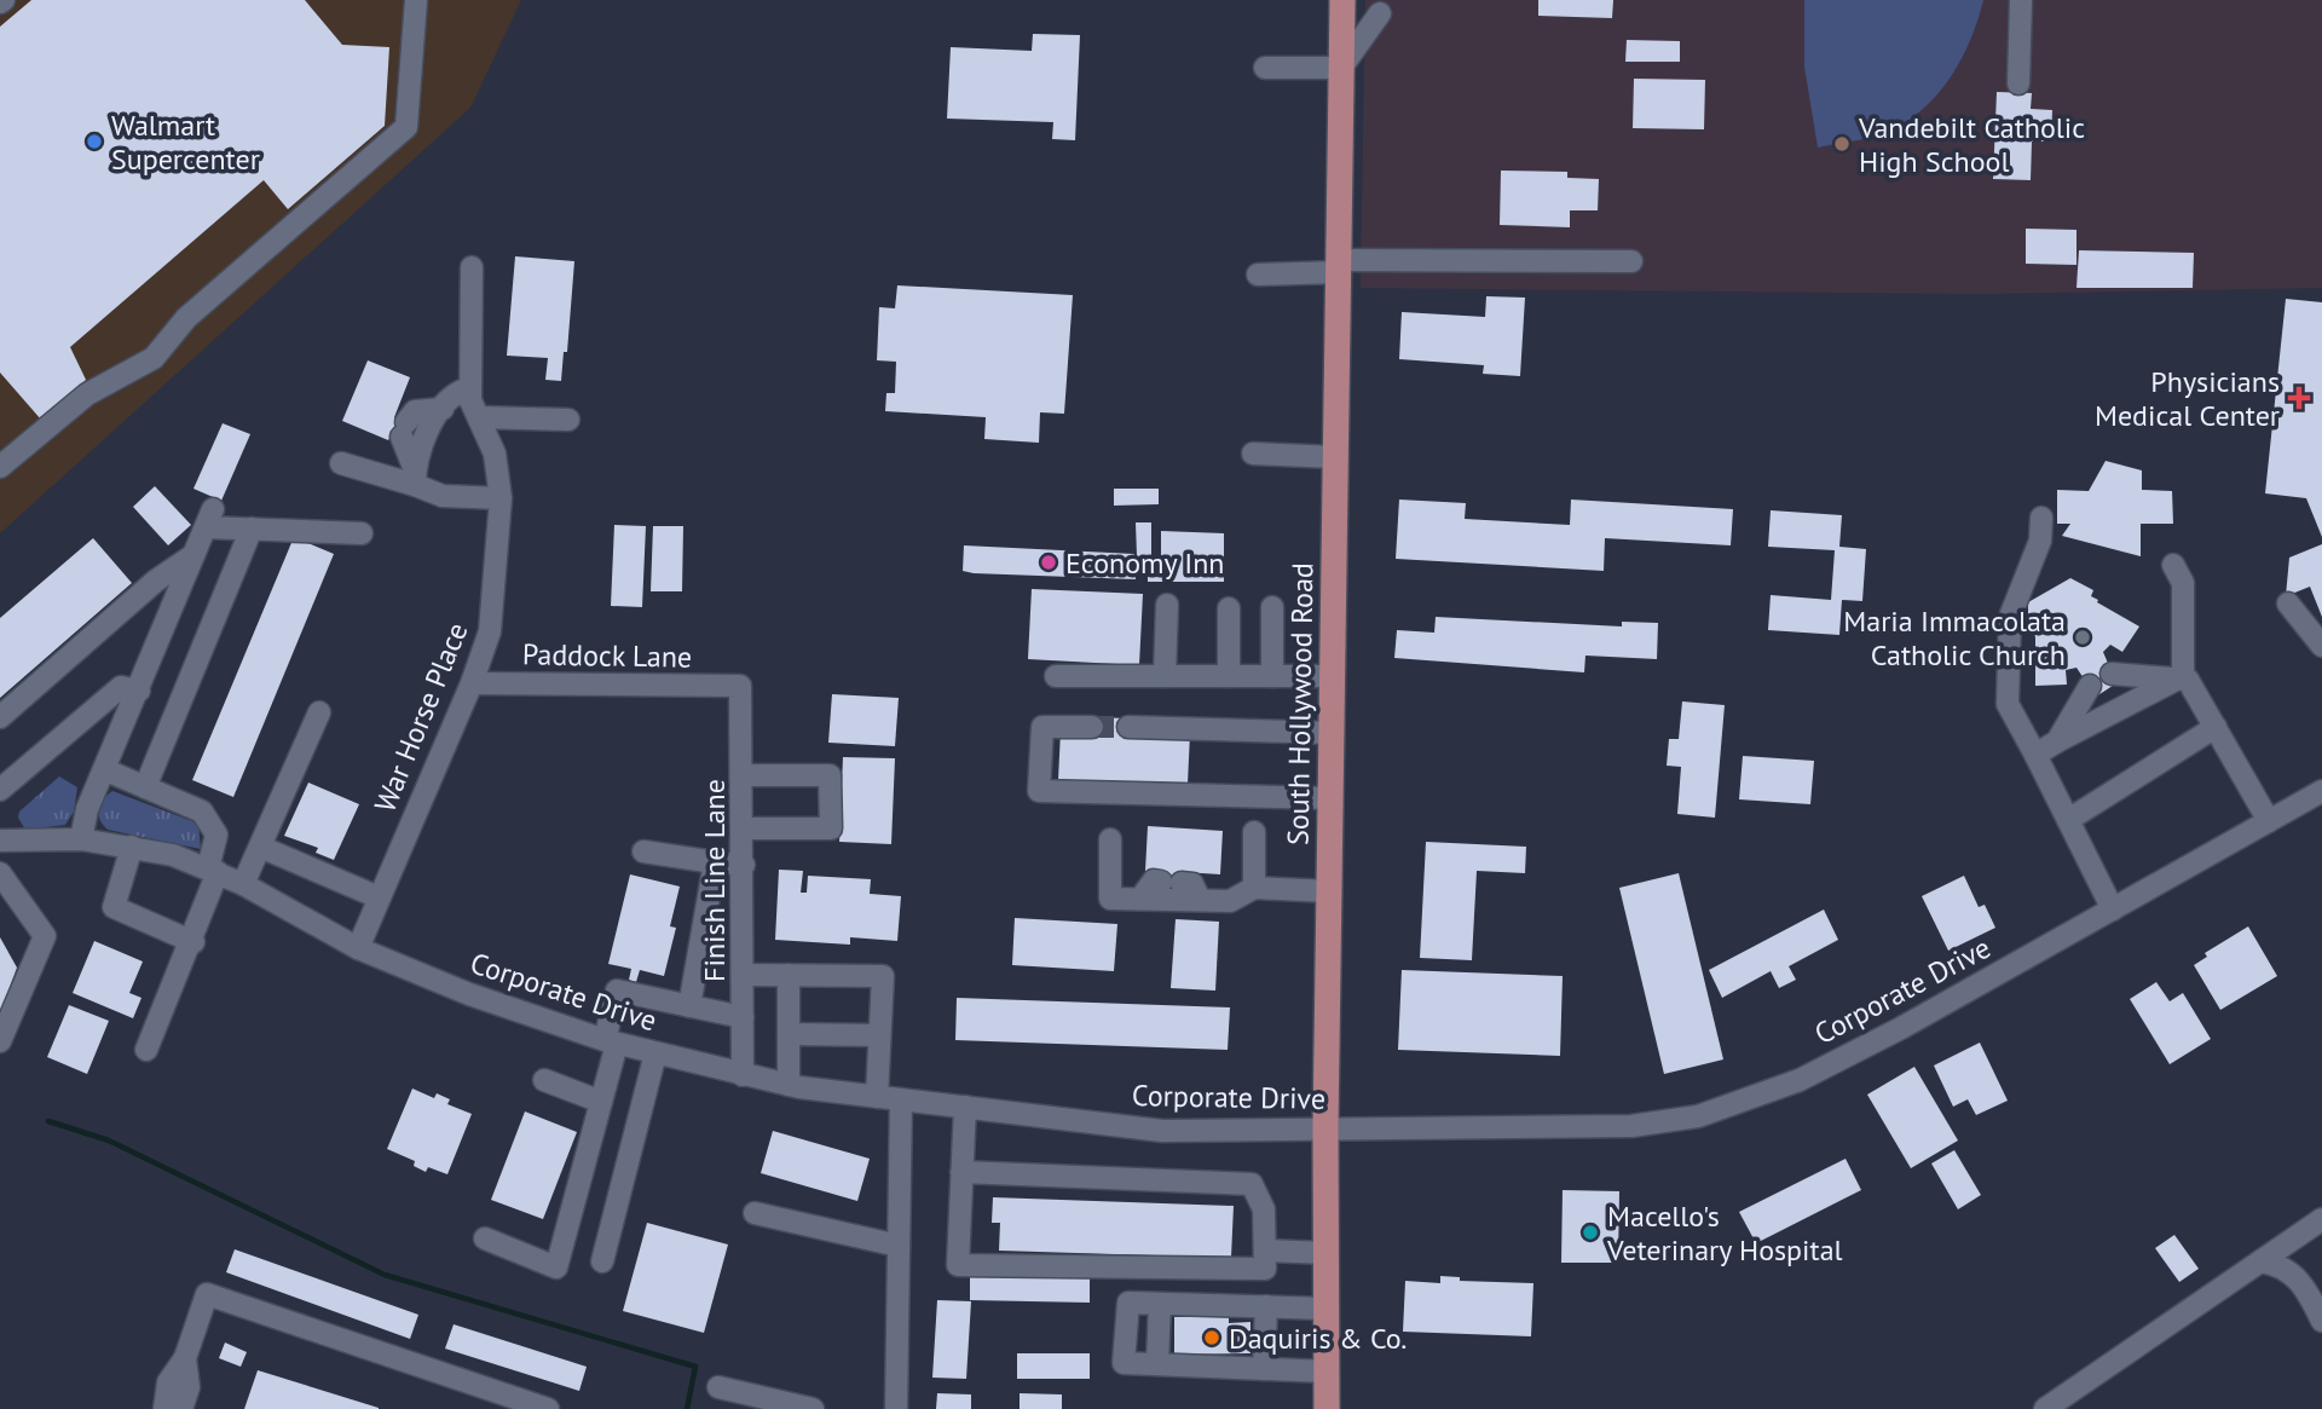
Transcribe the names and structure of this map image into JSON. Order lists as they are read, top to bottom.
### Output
{
  "streets": {
    "main road": ["South Hollywood Road"],
    "street": [
      "Paddock Lane",
      "War Horse Place",
      "Finish Line Lane",
      "Corporate Drive"
    ]
  },
  "crossings": [
    ["Paddock Lane", "War Horse Place"],
    ["Paddock Lane", "Finish Line Lane"],
    ["South Hollywood Road", "Corporate Drive"],
    ["War Horse Place", "Corporate Drive"],
    ["Finish Line Lane", "Corporate Drive"]
  ],
  "places": {
    "other": [
      "Walmart Supercenter",
      "Vandebilt Catholic High School",
      "Economy Inn",
      "Maria Immacolata Catholic Church",
      "Macello's Veterinary Hospital",
      "Daquiris & Co."
    ],
    "health": ["Physicians Medical Center"]
  }
}
